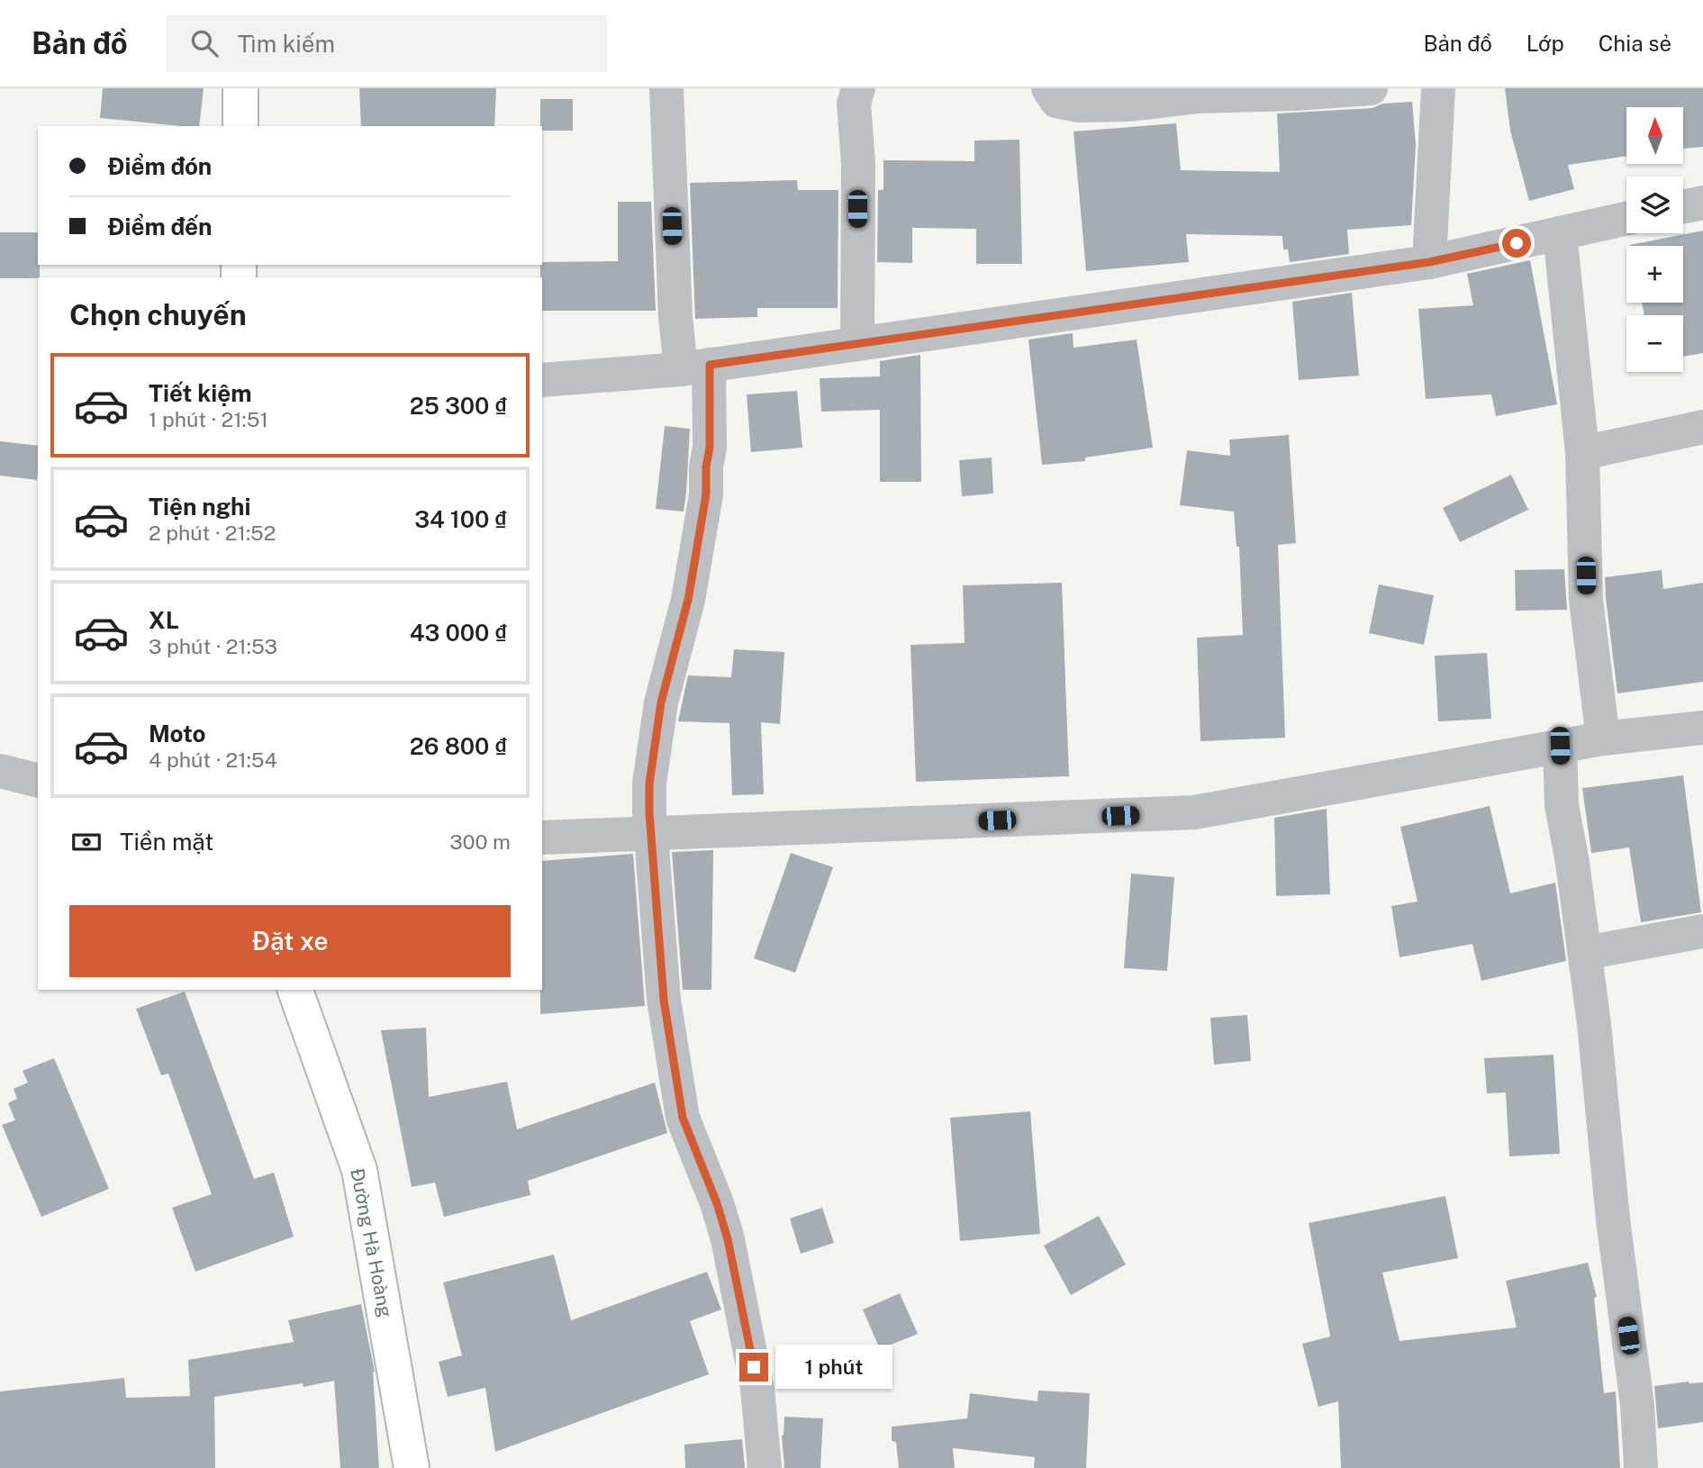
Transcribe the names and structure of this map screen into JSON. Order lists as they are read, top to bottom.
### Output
{
  "streets": {
    "street": ["Đường Hà Hoàng"]
  },
  "north": "top",
  "page": {
    "header": "Bản đồ",
    "search": "Tìm kiếm",
    "nav": ["Bản đồ", "Lớp", "Chia sẻ"],
    "map_buttons": ["+", "−"],
    "banner": ["Điểm đón", "Điểm đến"],
    "heading": "Chọn chuyến",
    "list": [
      {
        "name": "Tiết kiệm",
        "note": "1 phút · 21:51",
        "value": "25 300 ₫"
      },
      {
        "name": "Tiện nghi",
        "note": "2 phút · 21:52",
        "value": "34 100 ₫"
      },
      {
        "name": "XL",
        "note": "3 phút · 21:53",
        "value": "43 000 ₫"
      },
      {
        "name": "Moto",
        "note": "4 phút · 21:54",
        "value": "26 800 ₫"
      }
    ],
    "pay": ["Tiền mặt", "300 m"],
    "buttons": "Đặt xe",
    "bubble": "1 phút"
  }
}
